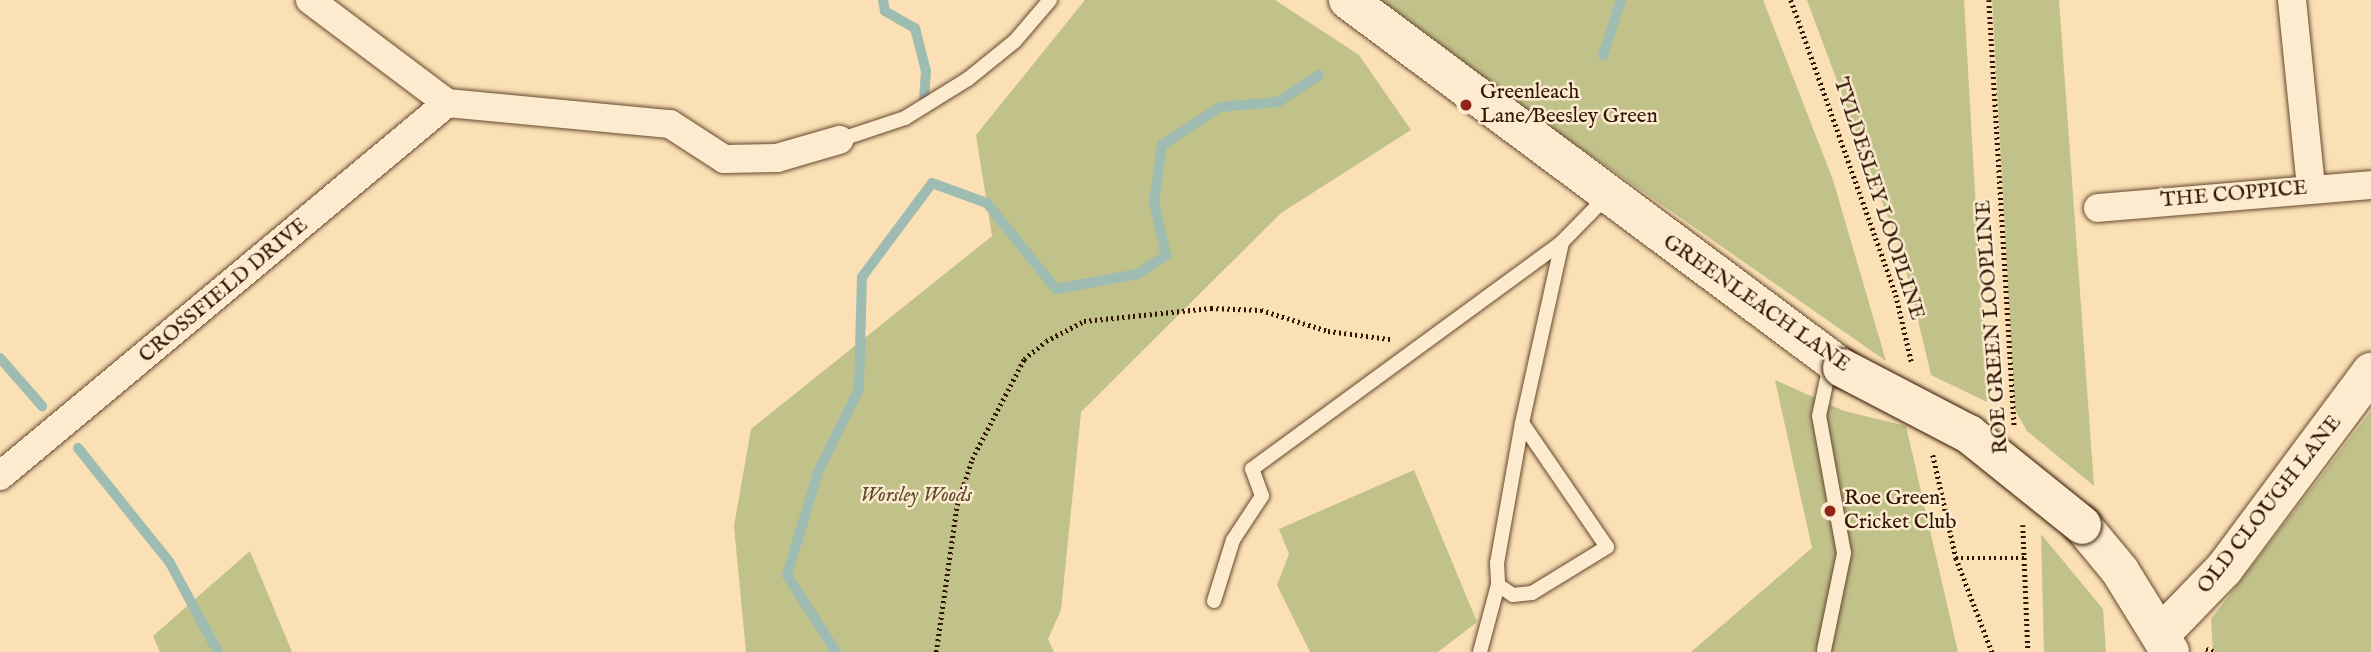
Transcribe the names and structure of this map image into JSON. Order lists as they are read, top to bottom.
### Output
{
  "streets": {
    "street": [
      "THE COPPICE",
      "CROSSFIELD DRIVE",
      "GREENLEACH LANE",
      "OLD CLOUGH LANE"
    ],
    "path": ["TYLDESLEY LOOPLINE", "ROE GREEN LOOPLINE"]
  },
  "crossings": [
    ["GREENLEACH LANE", "OLD CLOUGH LANE"]
  ],
  "parks": ["Worsley Woods"],
  "places": ["Greenleach Lane/Beesley Green", "Roe Green Cricket Club"]
}
